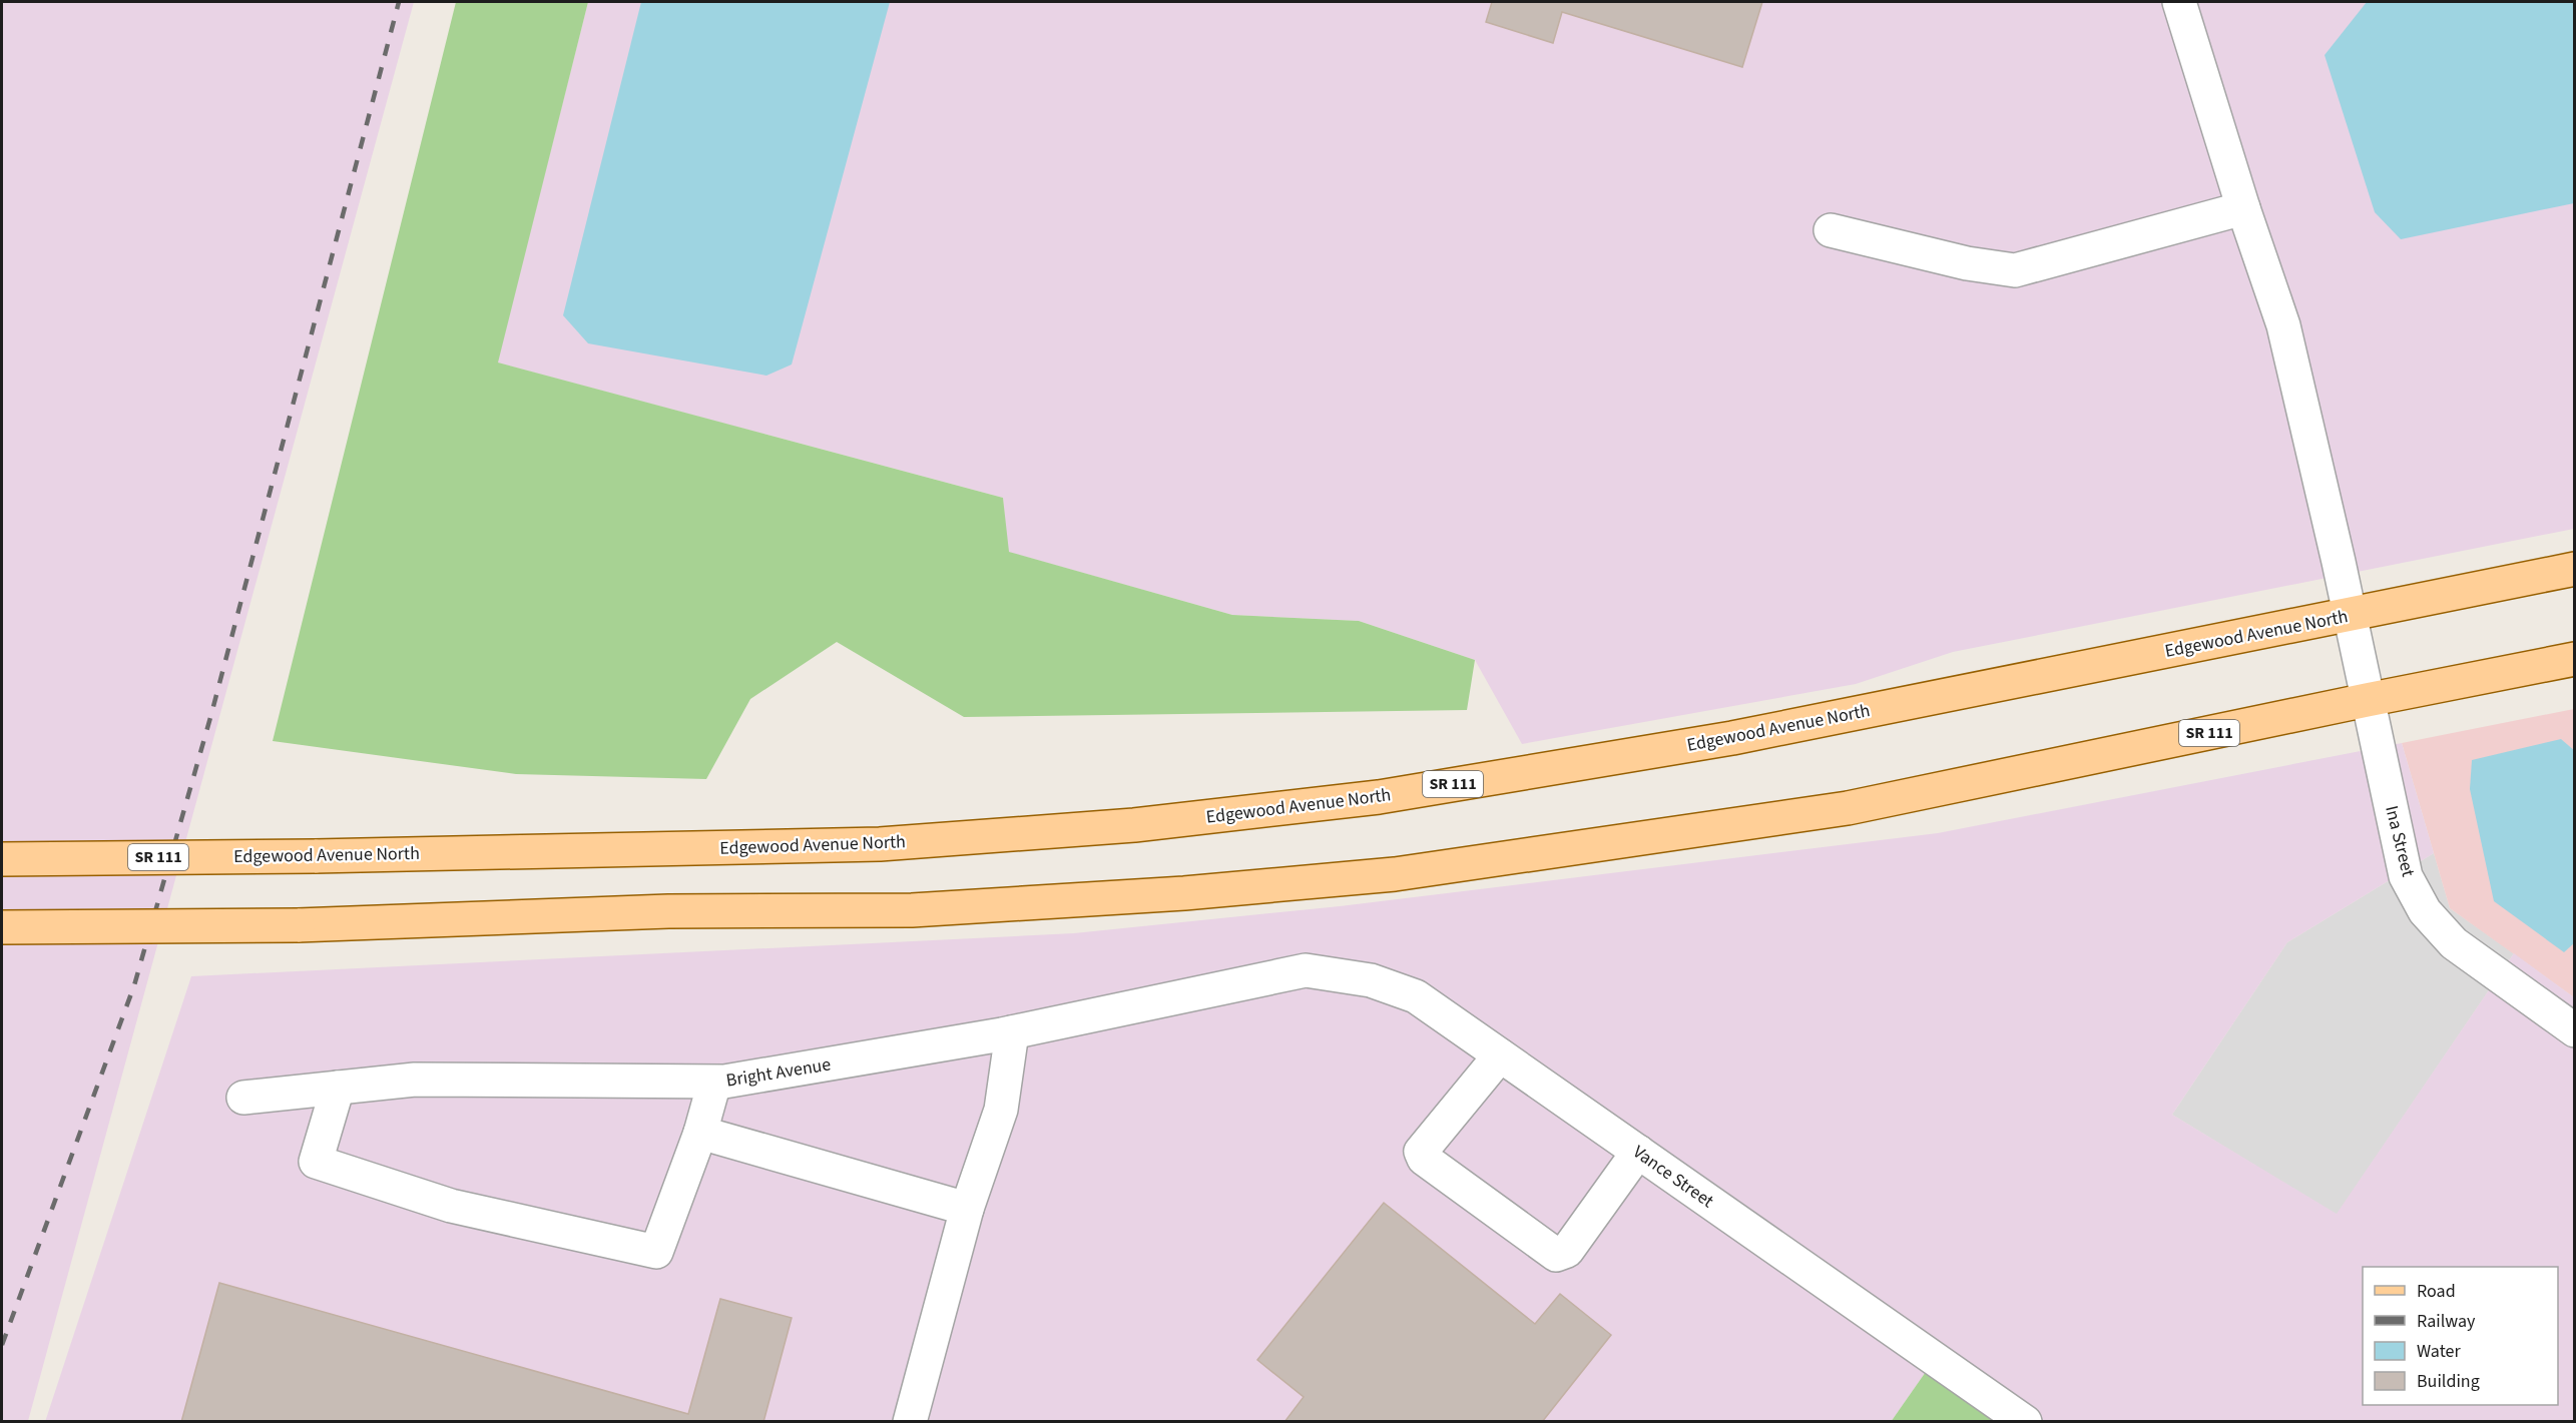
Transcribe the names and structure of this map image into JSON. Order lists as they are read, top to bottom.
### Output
{
  "streets": {
    "main road": ["Edgewood Avenue North", "SR 111"],
    "street": ["Ina Street", "Bright Avenue", "Vance Street"]
  },
  "crossings": [
    ["Edgewood Avenue North", "Ina Street"],
    ["SR 111", "Ina Street"],
    ["Bright Avenue", "Vance Street"]
  ],
  "legend": [
    "Road",
    "Railway",
    "Water",
    "Building"
  ]
}
